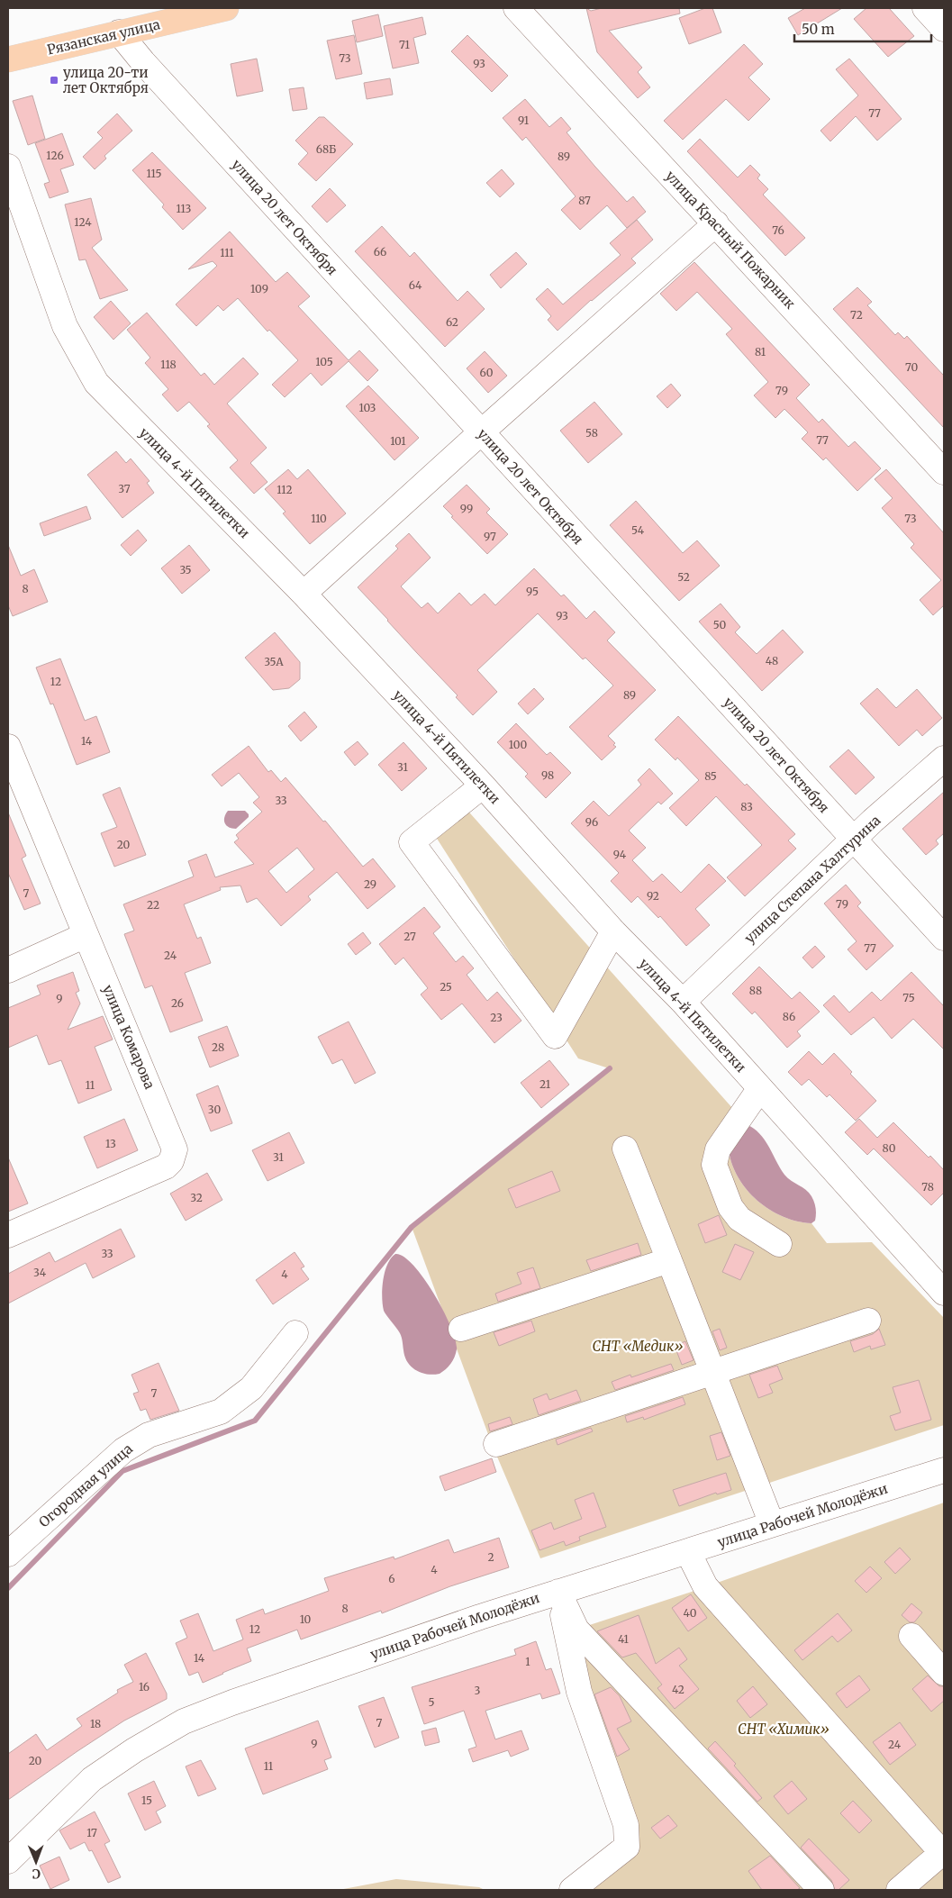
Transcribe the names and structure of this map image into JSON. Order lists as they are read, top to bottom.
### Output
{
  "streets": {
    "main road": ["Рязанская улица"],
    "street": [
      "улица 20 лет Октября",
      "улица Красный Пожарник",
      "улица 4-й Пятилетки",
      "улица Степана Халтурина",
      "улица Комарова",
      "Огородная улица",
      "улица Рабочей Молодёжи"
    ]
  },
  "crossings": [
    ["Рязанская улица", "улица 20 лет Октября"],
    ["улица 20 лет Октября", "улица Степана Халтурина"],
    ["улица 4-й Пятилетки", "улица Степана Халтурина"]
  ],
  "parks": ["СНТ «Медик»", "СНТ «Химик»"],
  "places": {
    "transit": ["улица 20-ти лет Октября"]
  },
  "house_numbers": [
    "71",
    "73",
    "93",
    "77",
    "91",
    "68Б",
    "126",
    "89",
    "115",
    "87",
    "113",
    "124",
    "76",
    "66",
    "111",
    "64",
    "109",
    "72",
    "62",
    "81",
    "105",
    "118",
    "70",
    "60",
    "79",
    "103",
    "58",
    "77",
    "101",
    "37",
    "112",
    "99",
    "110",
    "73",
    "54",
    "97",
    "35",
    "52",
    "8",
    "95",
    "93",
    "50",
    "48",
    "35А",
    "12",
    "89",
    "14",
    "100",
    "31",
    "98",
    "85",
    "33",
    "83",
    "96",
    "20",
    "94",
    "29",
    "7",
    "92",
    "79",
    "22",
    "27",
    "77",
    "24",
    "25",
    "88",
    "75",
    "9",
    "26",
    "86",
    "23",
    "28",
    "21",
    "11",
    "30",
    "13",
    "80",
    "31",
    "78",
    "32",
    "33",
    "34",
    "4",
    "7",
    "2",
    "4",
    "6",
    "8",
    "40",
    "10",
    "12",
    "41",
    "14",
    "1",
    "16",
    "42",
    "3",
    "5",
    "7",
    "18",
    "9",
    "24",
    "20",
    "11",
    "15",
    "17"
  ],
  "scale_bar": "50 m",
  "north": "bottom"
}
